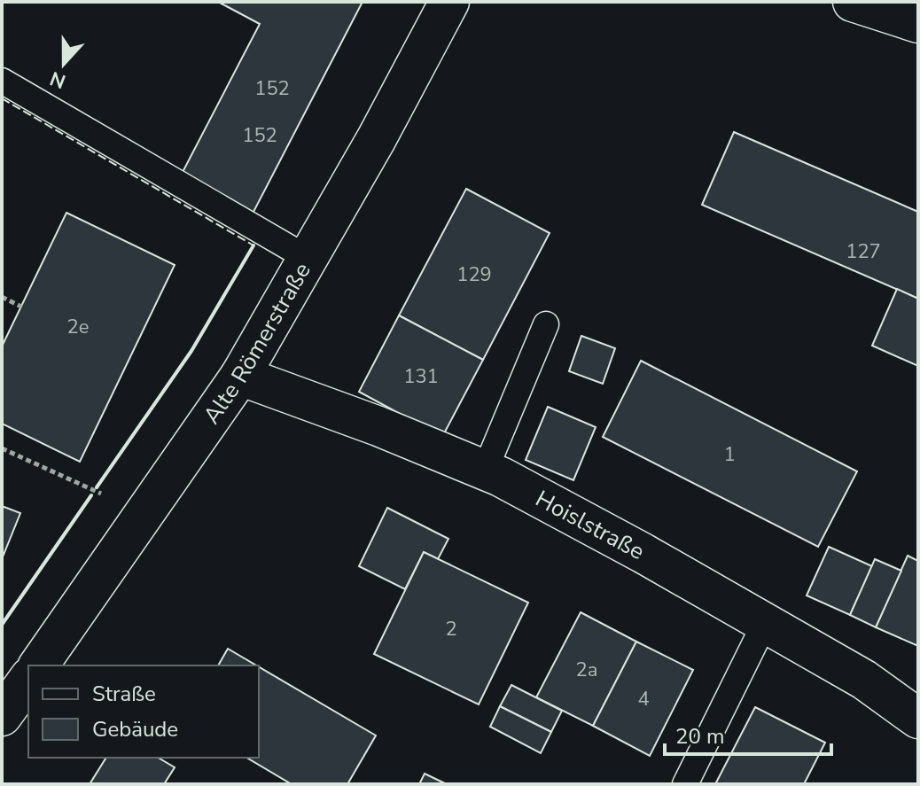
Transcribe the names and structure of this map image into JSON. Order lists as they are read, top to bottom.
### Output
{
  "streets": {
    "street": ["Alte Römerstraße", "Hoislstraße"]
  },
  "crossings": [
    ["Alte Römerstraße", "Hoislstraße"]
  ],
  "house_numbers": [
    "152",
    "152",
    "127",
    "129",
    "2e",
    "131",
    "1",
    "2",
    "2a",
    "4"
  ],
  "legend": ["Straße", "Gebäude"],
  "scale_bar": "20 m",
  "north": "bottom"
}
